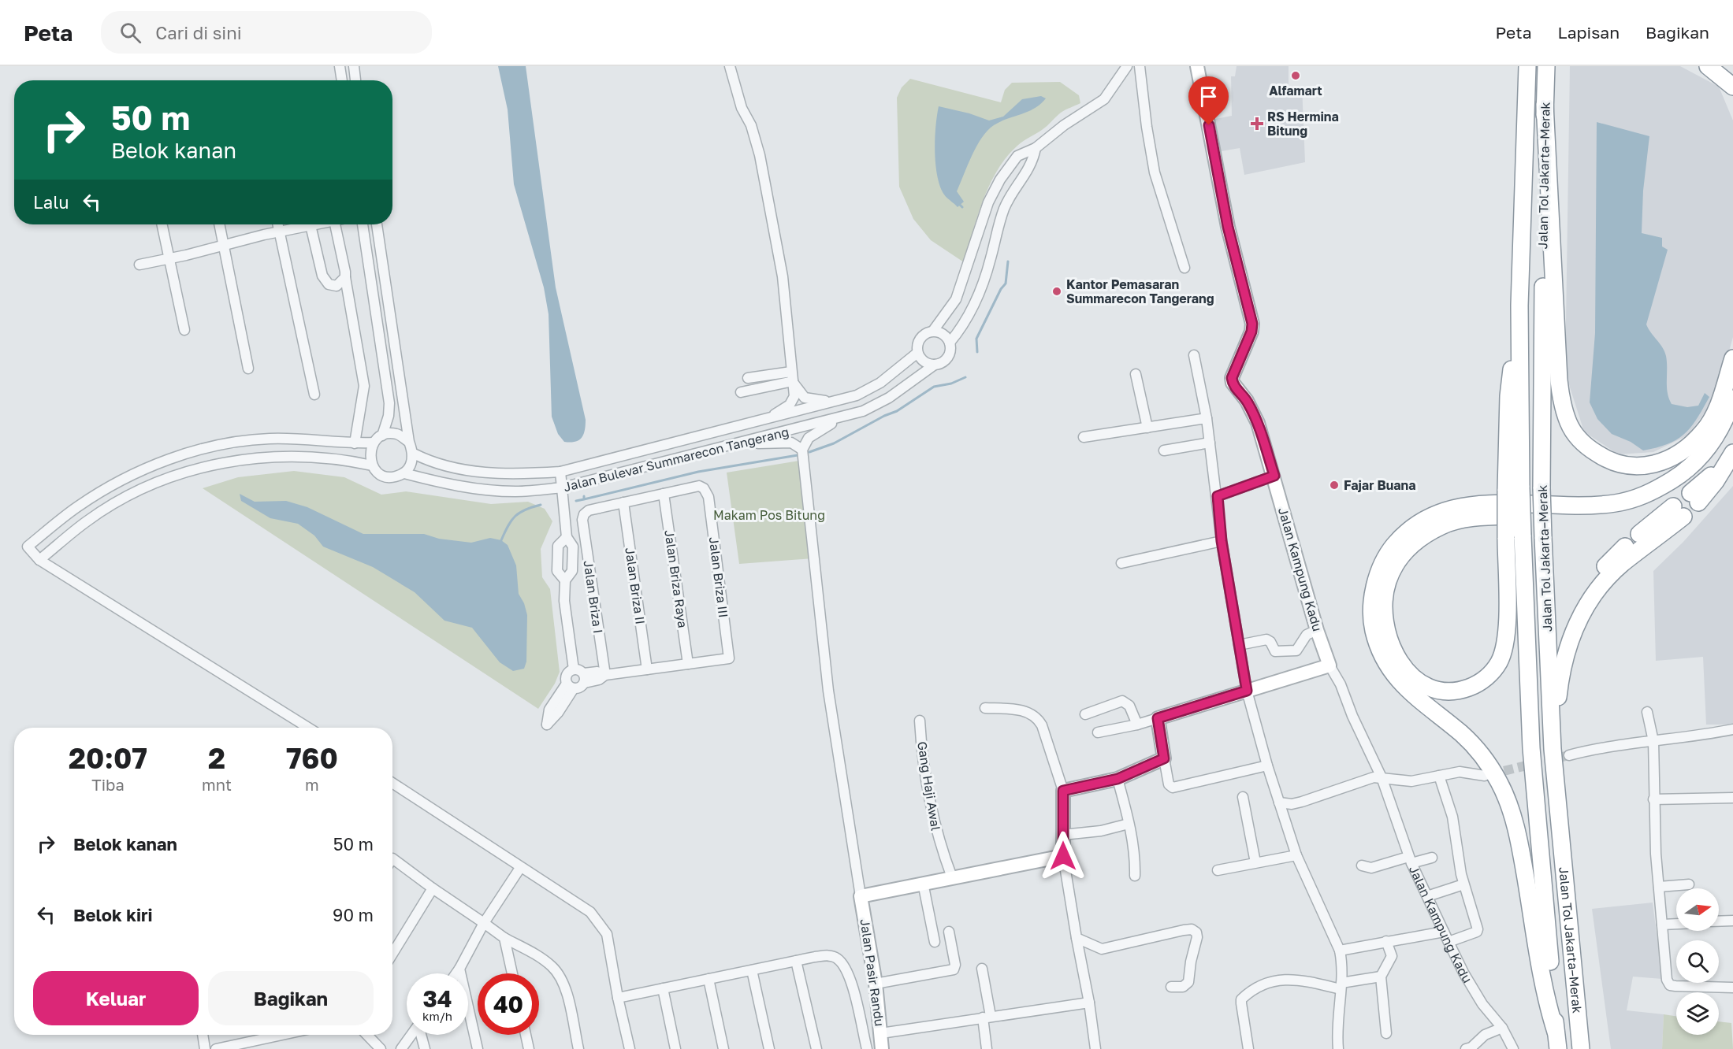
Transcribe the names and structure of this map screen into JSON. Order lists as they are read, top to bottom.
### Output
{
  "streets": {
    "highway": ["Jalan Tol Jakarta–Merak"],
    "street": [
      "Jalan Bulevar Summarecon Tangerang",
      "Jalan Kampung Kadu",
      "Jalan Briza III",
      "Jalan Briza Raya",
      "Jalan Briza II",
      "Jalan Briza I",
      "Gang Haji Awal",
      "Jalan Pasir Randu"
    ]
  },
  "crossings": [
    ["Jalan Briza III", "Jalan Briza Raya"],
    ["Jalan Briza II", "Jalan Briza I"]
  ],
  "parks": ["Makam Pos Bitung"],
  "places": {
    "other": ["Alfamart", "Kantor Pemasaran Summarecon Tangerang", "Fajar Buana"],
    "health": ["RS Hermina Bitung"]
  },
  "north": "right",
  "page": {
    "header": "Peta",
    "search": "Cari di sini",
    "nav": ["Peta", "Lapisan", "Bagikan"],
    "turn": ["50 m", "Belok kanan"],
    "then": "Lalu",
    "eta": [
      "20:07",
      "Tiba",
      "2",
      "mnt",
      "760",
      "m"
    ],
    "list": [
      {
        "name": "Belok kanan",
        "value": "50 m"
      },
      {
        "name": "Belok kiri",
        "value": "90 m"
      }
    ],
    "buttons": ["Keluar", "Bagikan"],
    "speed": "34 km/h",
    "limit": "40"
  }
}
